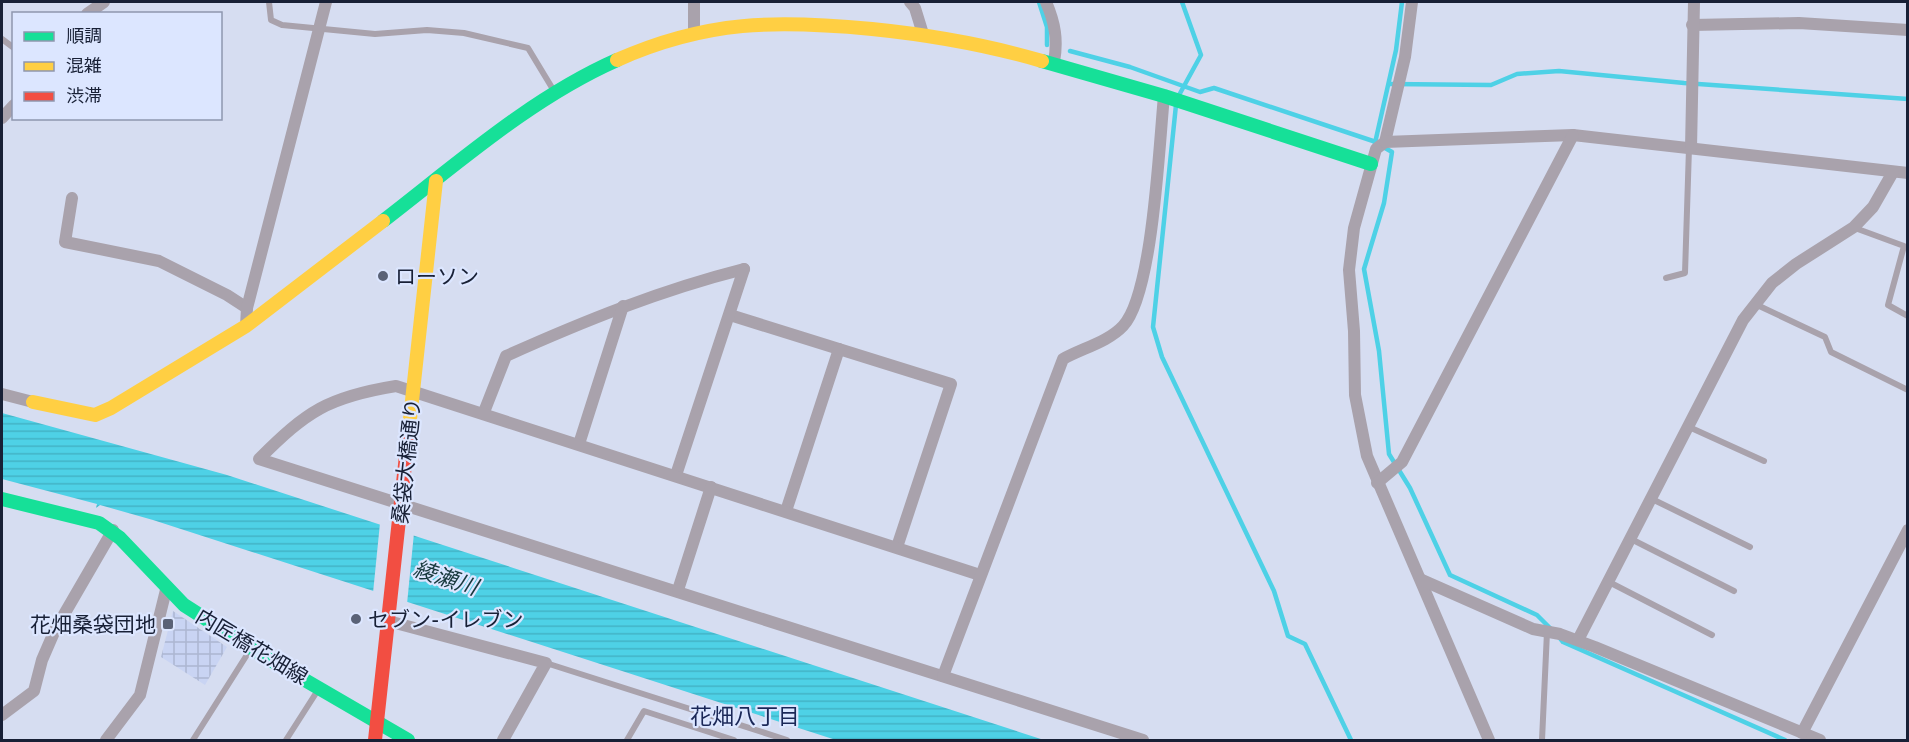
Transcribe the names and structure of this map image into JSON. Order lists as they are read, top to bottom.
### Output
{
  "streets": {
    "street": ["桑袋大橋通り", "内匠橋花畑線"]
  },
  "crossings": [
    ["桑袋大橋通り", "内匠橋花畑線"]
  ],
  "districts": ["花畑八丁目"],
  "water": ["綾瀬川"],
  "places": {
    "other": ["ローソン", "セブン-イレブン"],
    "transit": ["花畑桑袋団地"]
  },
  "legend": ["順調", "混雑", "渋滞"]
}
